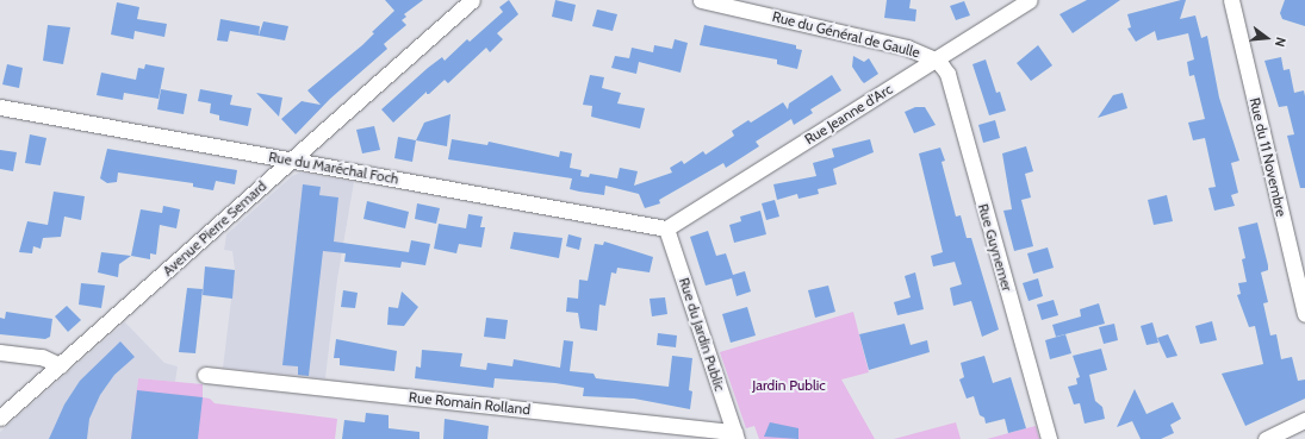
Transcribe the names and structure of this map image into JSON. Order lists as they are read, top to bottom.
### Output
{
  "streets": {
    "street": [
      "Rue du Général de Gaulle",
      "Rue Jeanne d'Arc",
      "Rue du 11 Novembre",
      "Rue du Maréchal Foch",
      "Avenue Pierre Semard",
      "Rue Guynemer",
      "Rue du Jardin Public",
      "Rue Romain Rolland"
    ]
  },
  "crossings": [
    ["Rue du Général de Gaulle", "Rue Jeanne d'Arc"],
    ["Rue du Général de Gaulle", "Rue Guynemer"],
    ["Rue Jeanne d'Arc", "Rue du Maréchal Foch"],
    ["Rue Jeanne d'Arc", "Rue Guynemer"],
    ["Rue Jeanne d'Arc", "Rue du Jardin Public"],
    ["Rue du Maréchal Foch", "Avenue Pierre Semard"],
    ["Rue du Maréchal Foch", "Rue du Jardin Public"],
    ["Rue du Jardin Public", "Rue Romain Rolland"]
  ],
  "parks": ["Jardin Public"],
  "north": "right"
}
